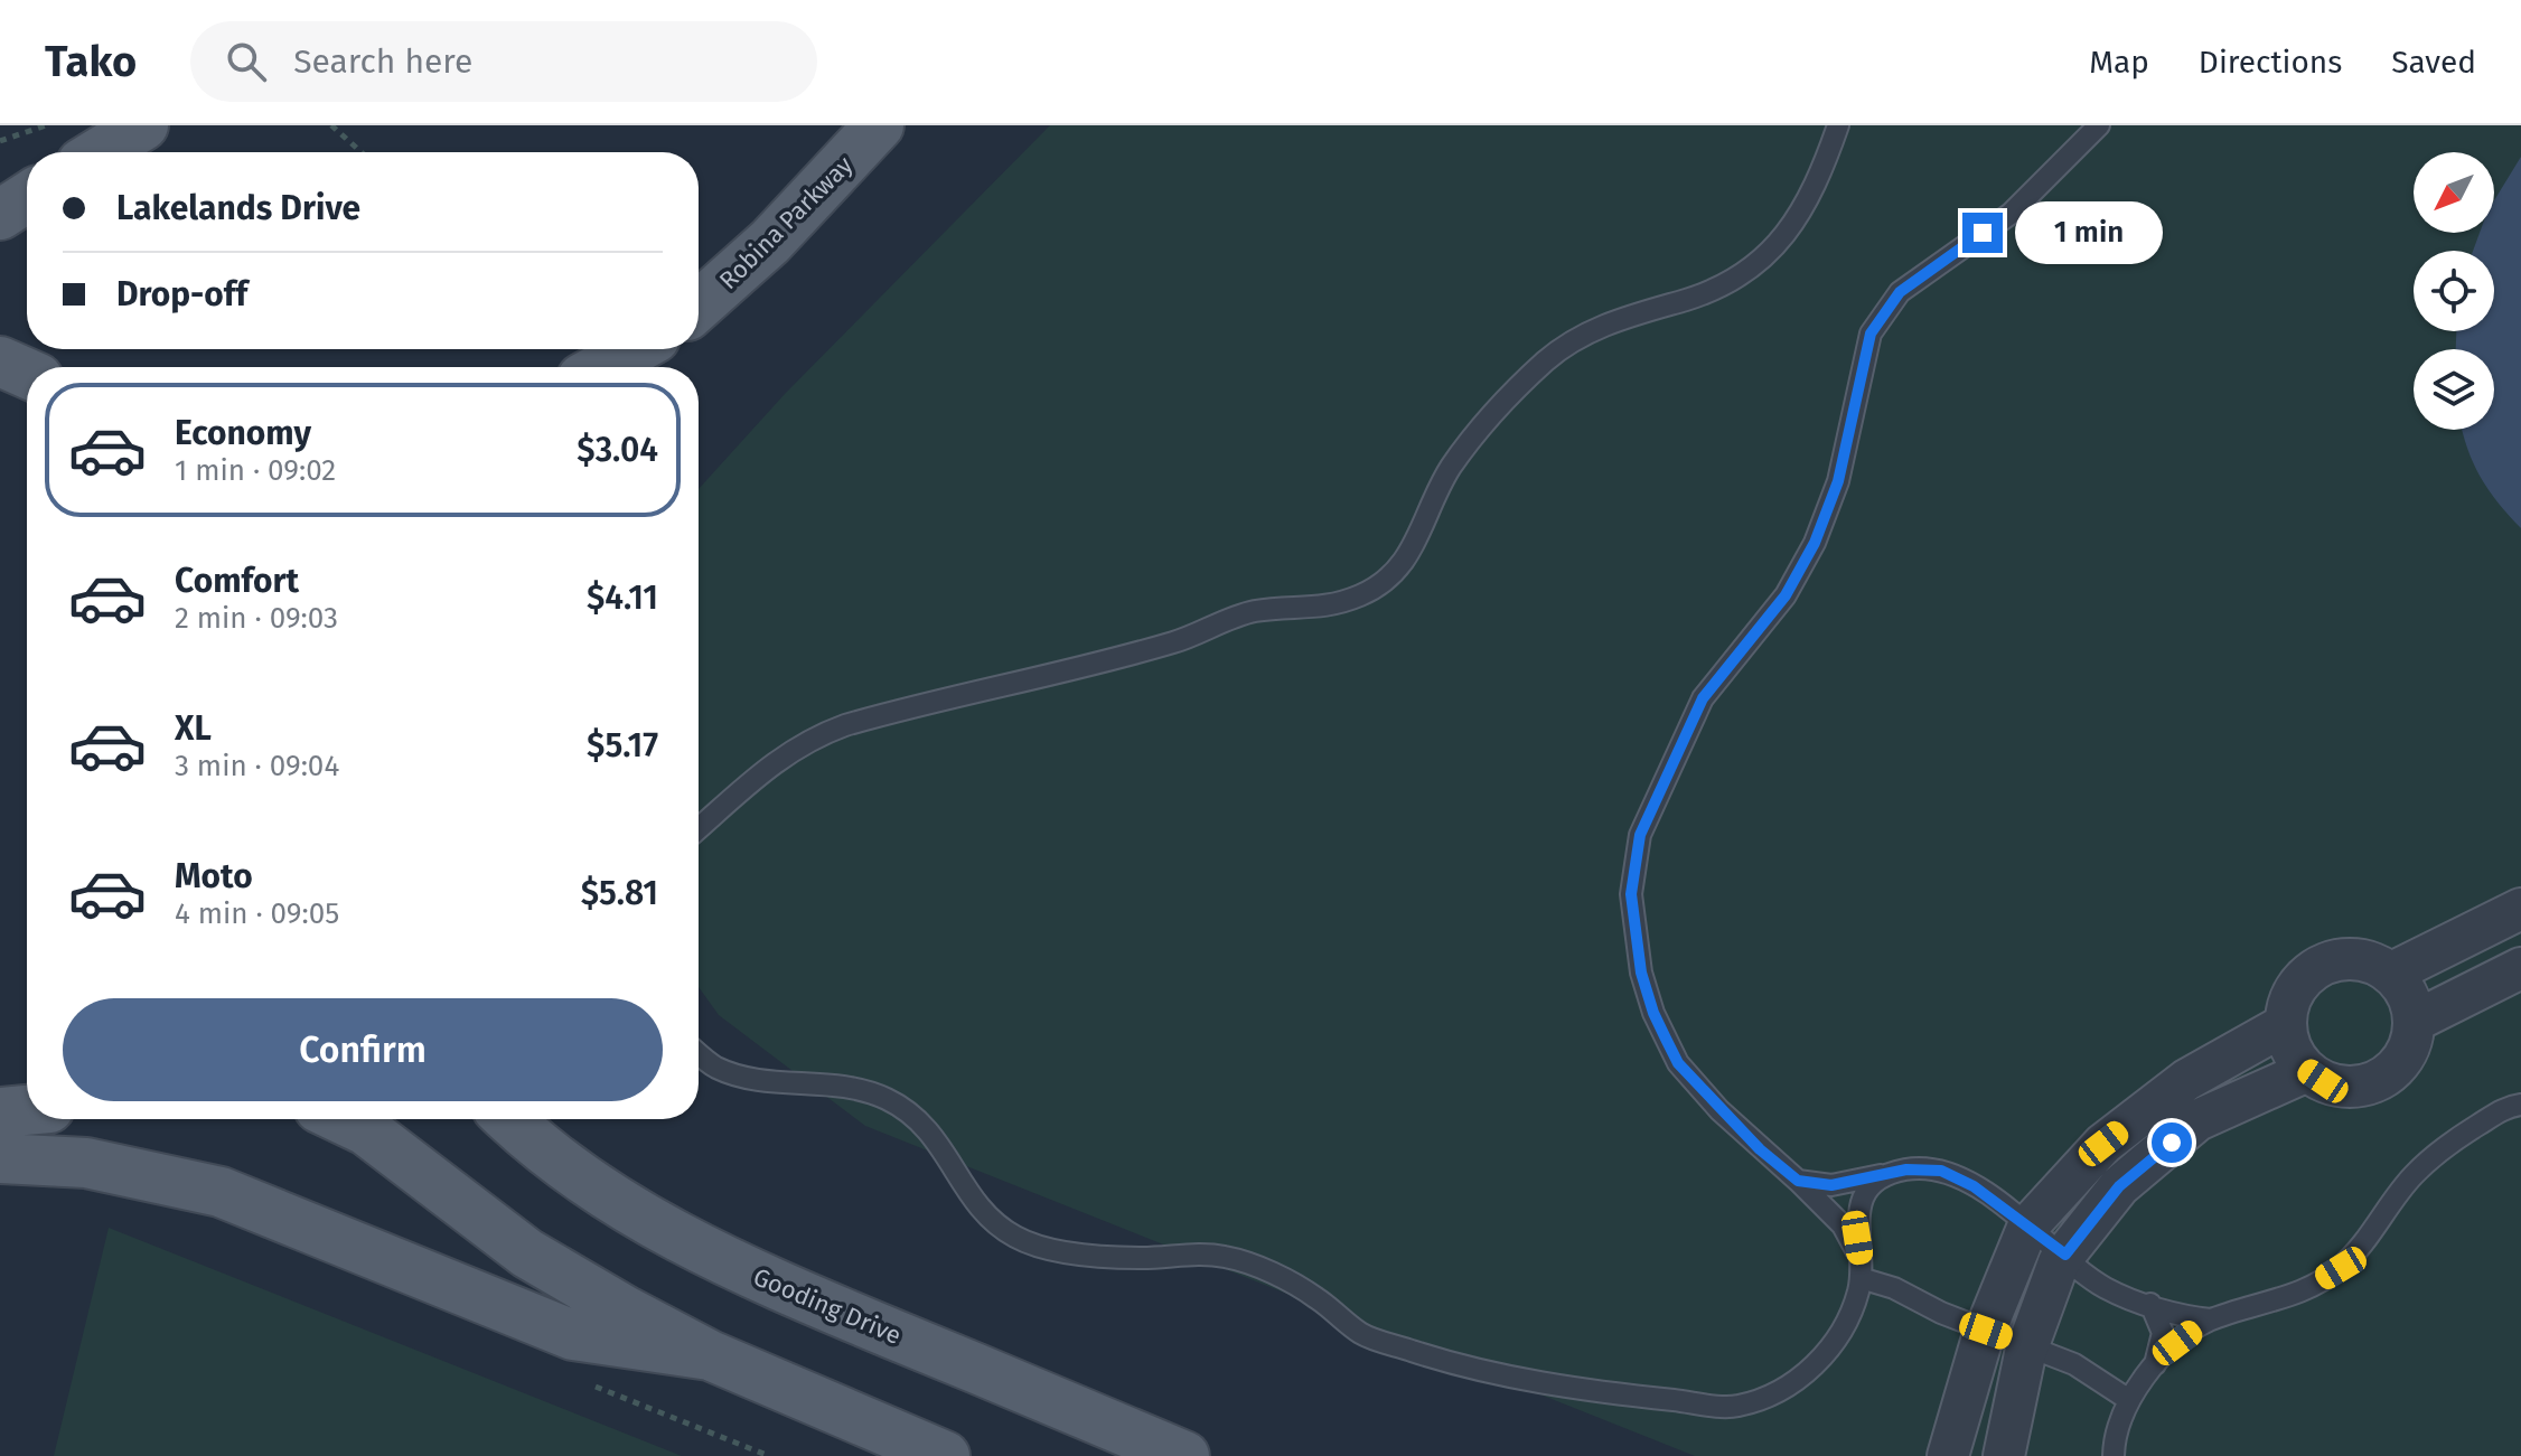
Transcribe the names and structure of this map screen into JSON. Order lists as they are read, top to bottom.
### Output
{
  "streets": {
    "main road": ["Robina Parkway", "Gooding Drive"]
  },
  "north": "bottom left",
  "page": {
    "header": "Tako",
    "search": "Search here",
    "nav": ["Map", "Directions", "Saved"],
    "banner": ["Lakelands Drive", "Drop-off"],
    "bubble": "1 min",
    "list": [
      {
        "name": "Economy",
        "note": "1 min · 09:02",
        "value": "$3.04"
      },
      {
        "name": "Comfort",
        "note": "2 min · 09:03",
        "value": "$4.11"
      },
      {
        "name": "XL",
        "note": "3 min · 09:04",
        "value": "$5.17"
      },
      {
        "name": "Moto",
        "note": "4 min · 09:05",
        "value": "$5.81"
      }
    ],
    "buttons": "Confirm"
  }
}
